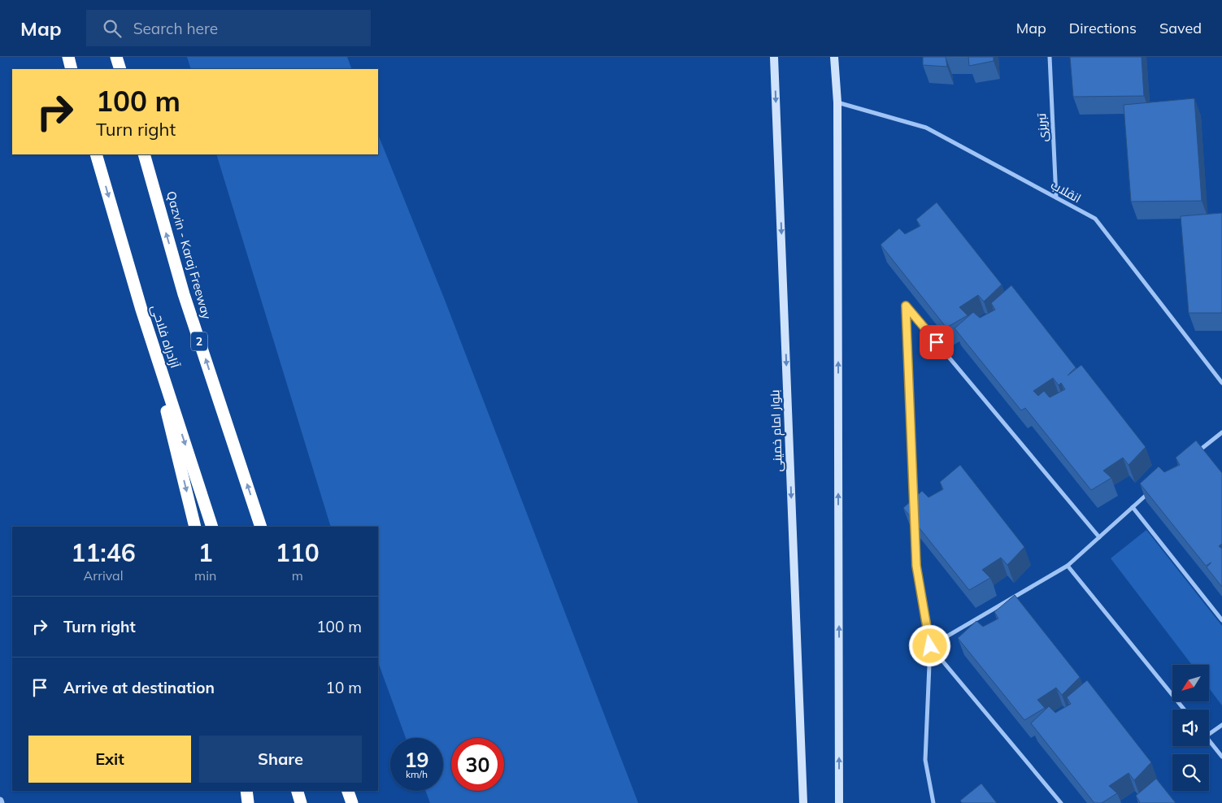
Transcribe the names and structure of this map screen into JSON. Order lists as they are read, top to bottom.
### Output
{
  "streets": {
    "highway": ["Qazvin - Karaj Freeway", "آزادراه فلاحی", "2"],
    "main road": ["بلوار امام خمینی"],
    "street": ["تبریزی", "انقلاب"]
  },
  "crossings": [
    ["تبریزی", "انقلاب"]
  ],
  "north": "bottom left",
  "page": {
    "header": "Map",
    "search": "Search here",
    "nav": ["Map", "Directions", "Saved"],
    "turn": ["100 m", "Turn right"],
    "eta": [
      "11:46",
      "Arrival",
      "1",
      "min",
      "110",
      "m"
    ],
    "list": [
      {
        "name": "Turn right",
        "value": "100 m"
      },
      {
        "name": "Arrive at destination",
        "value": "10 m"
      }
    ],
    "buttons": ["Exit", "Share"],
    "speed": "19 km/h",
    "limit": "30"
  }
}
